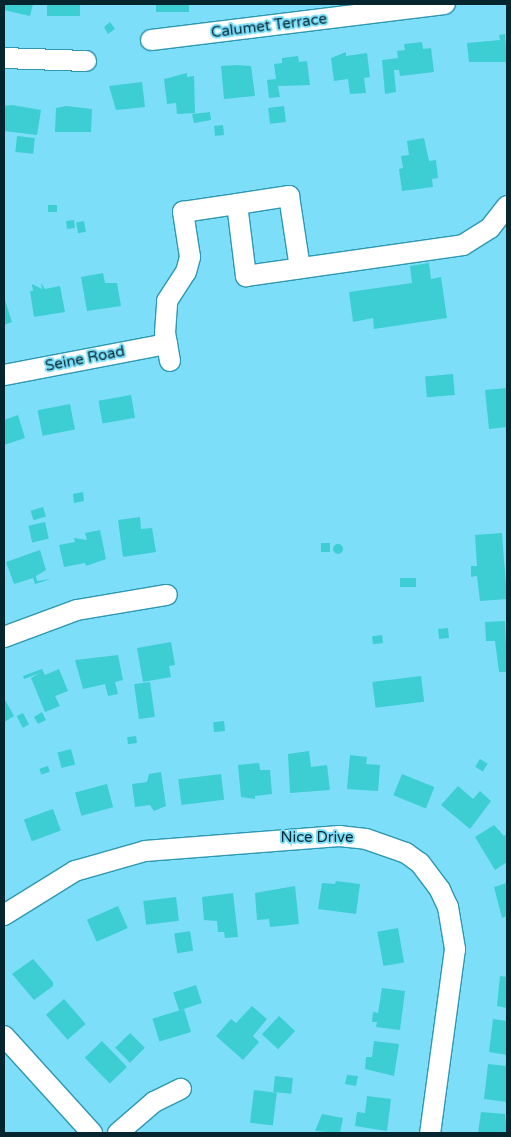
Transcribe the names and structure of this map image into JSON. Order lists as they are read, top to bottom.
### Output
{
  "streets": {
    "street": ["Calumet Terrace", "Seine Road", "Nice Drive"]
  }
}
